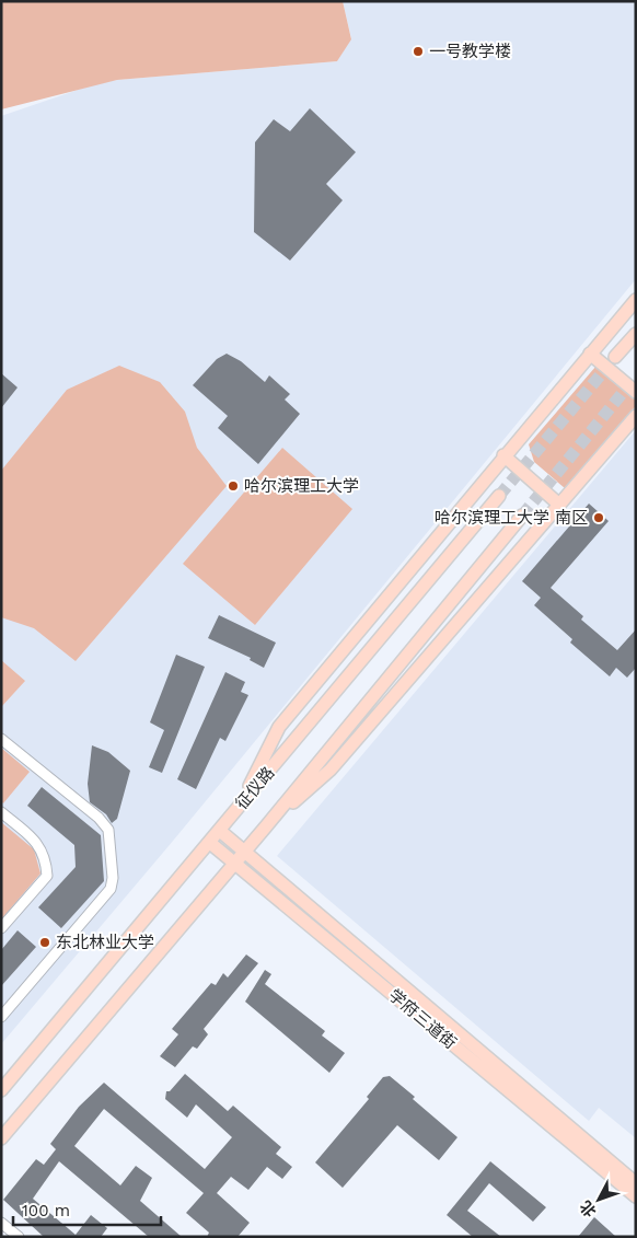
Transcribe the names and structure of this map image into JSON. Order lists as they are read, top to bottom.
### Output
{
  "streets": {
    "main road": ["征仪路", "学府三道街"]
  },
  "crossings": [
    ["征仪路", "学府三道街"]
  ],
  "places": [
    "一号教学楼",
    "哈尔滨理工大学",
    "哈尔滨理工大学 南区",
    "东北林业大学"
  ],
  "scale_bar": "100 m",
  "north": "bottom left"
}
